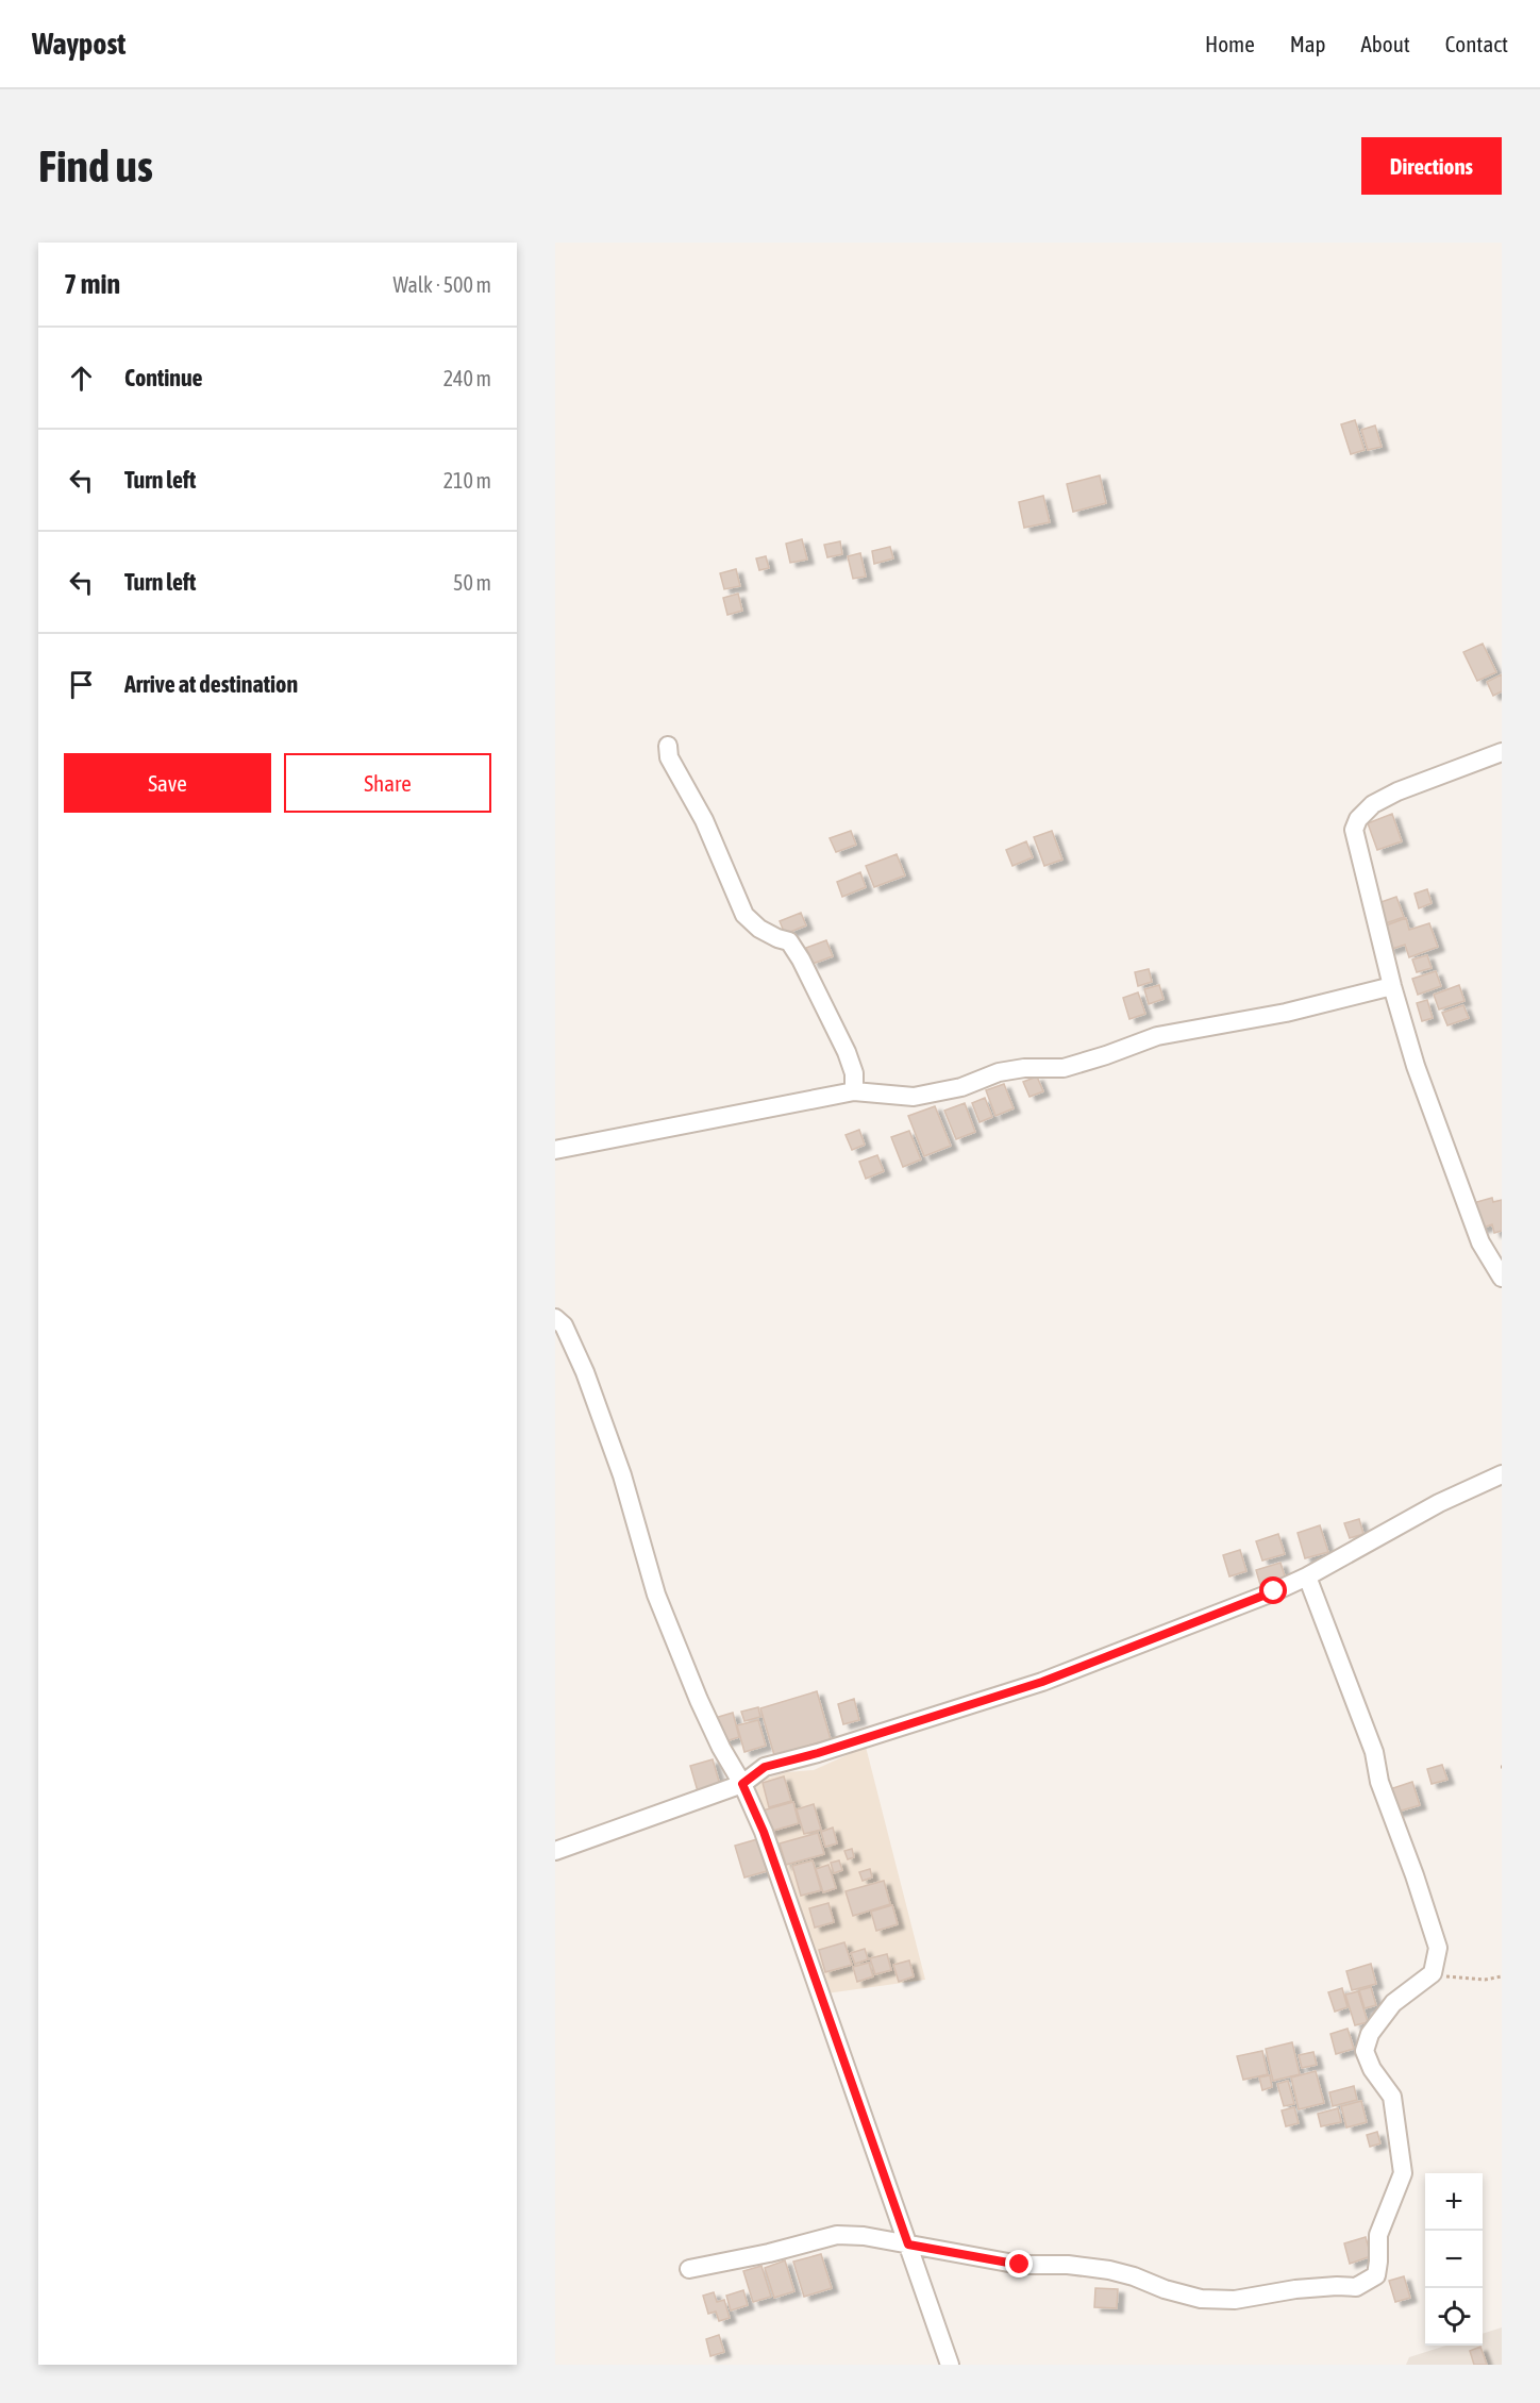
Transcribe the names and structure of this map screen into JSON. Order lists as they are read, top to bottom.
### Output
{
  "page": {
    "header": "Waypost",
    "nav": [
      "Home",
      "Map",
      "About",
      "Contact"
    ],
    "buttons": [
      "Directions",
      ["Save", "Share"]
    ],
    "title": "Find us",
    "heading": ["7 min", "Walk · 500 m"],
    "list": [
      ["Continue", "240 m"],
      ["Turn left", "210 m"],
      ["Turn left", "50 m"],
      "Arrive at destination"
    ],
    "map_buttons": ["+", "−"]
  }
}
